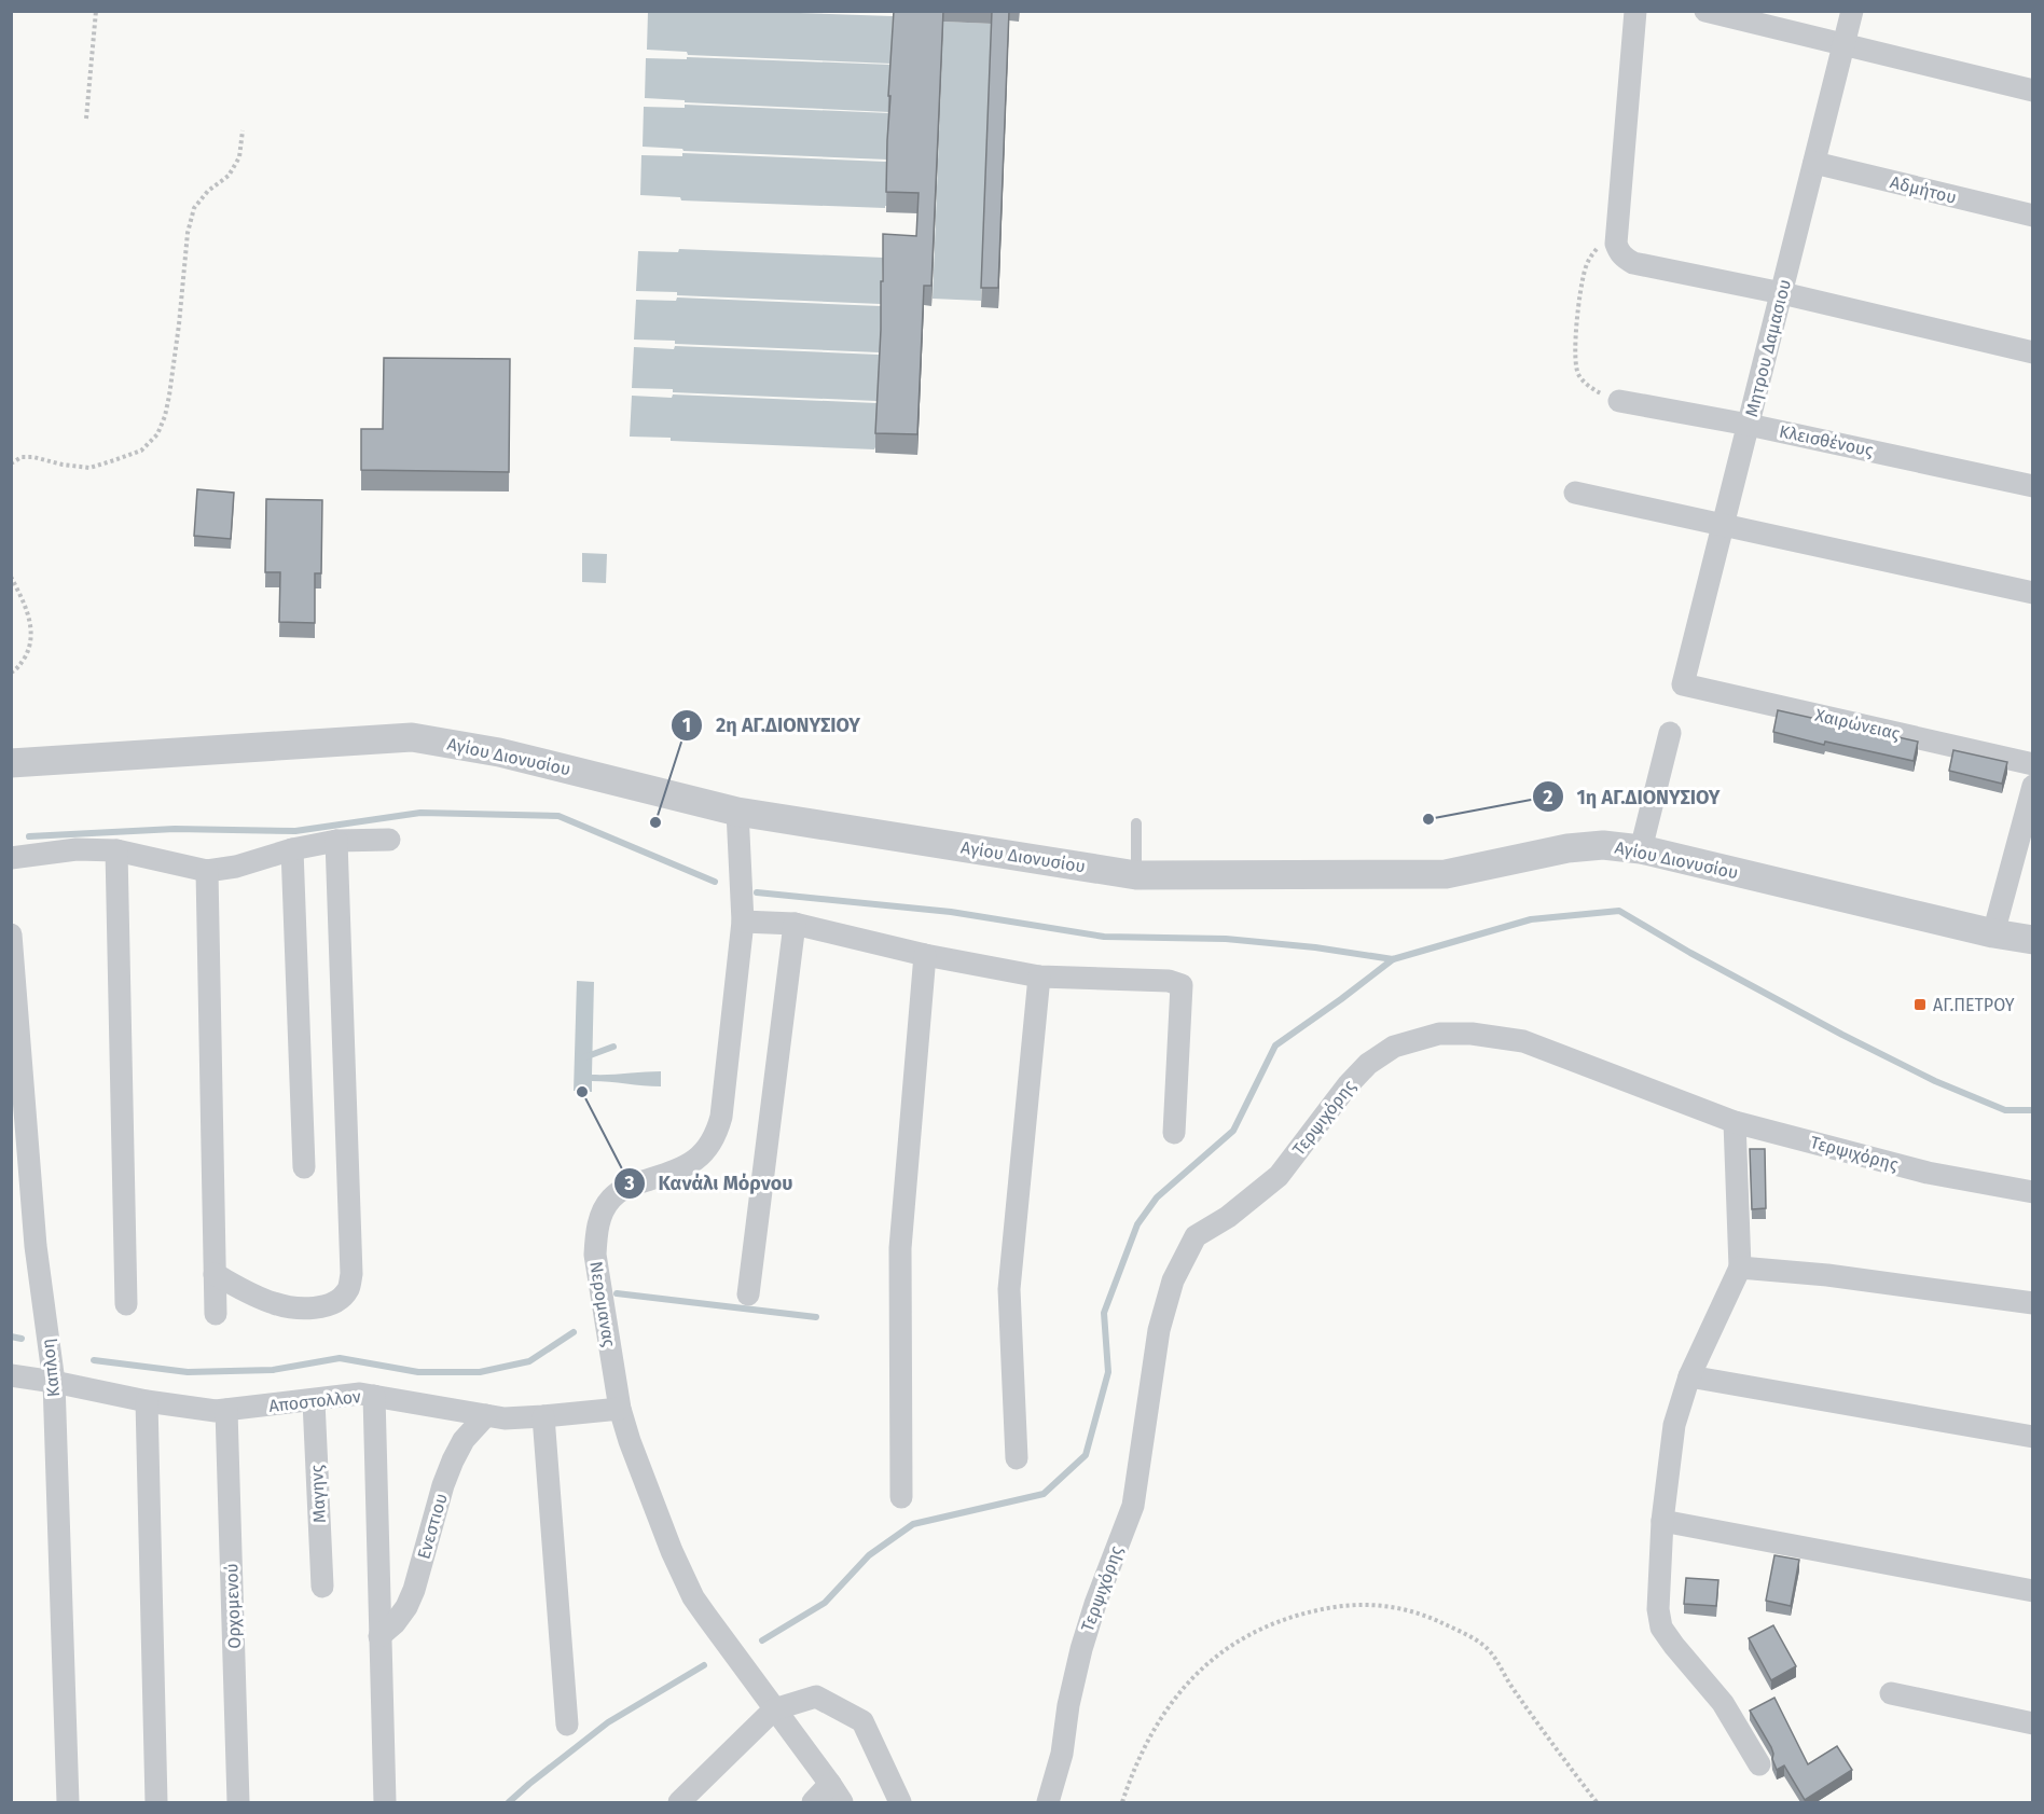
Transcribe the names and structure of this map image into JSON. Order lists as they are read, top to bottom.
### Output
{
  "streets": {
    "street": [
      "Αδμήτου",
      "Μητρου Δαμασιου",
      "Κλεισθένους",
      "Χαιρώνειας",
      "Αγίου Διονυσίου",
      "Τερψιχόρης",
      "Νερομανας",
      "Καπλοη",
      "Αποστολλον",
      "Μαγηνς",
      "Ενεστιου",
      "Ορχομενού"
    ]
  },
  "crossings": [
    ["Αδμήτου", "Μητρου Δαμασιου"],
    ["Μητρου Δαμασιου", "Κλεισθένους"],
    ["Μητρου Δαμασιου", "Χαιρώνειας"],
    ["Αγίου Διονυσίου", "Νερομανας"],
    ["Νερομανας", "Αποστολλον"],
    ["Καπλοη", "Αποστολλον"],
    ["Αποστολλον", "Μαγηνς"],
    ["Αποστολλον", "Ενεστιου"],
    ["Αποστολλον", "Ορχομενού"]
  ],
  "places": {
    "other": ["1η ΑΓ.ΔΙΟΝΥΣΙΟΥ", "2η ΑΓ.ΔΙΟΝΥΣΙΟΥ", "Κανάλι Μόρνου"],
    "transit": ["ΑΓ.ΠΕΤΡΟΥ"]
  }
}
